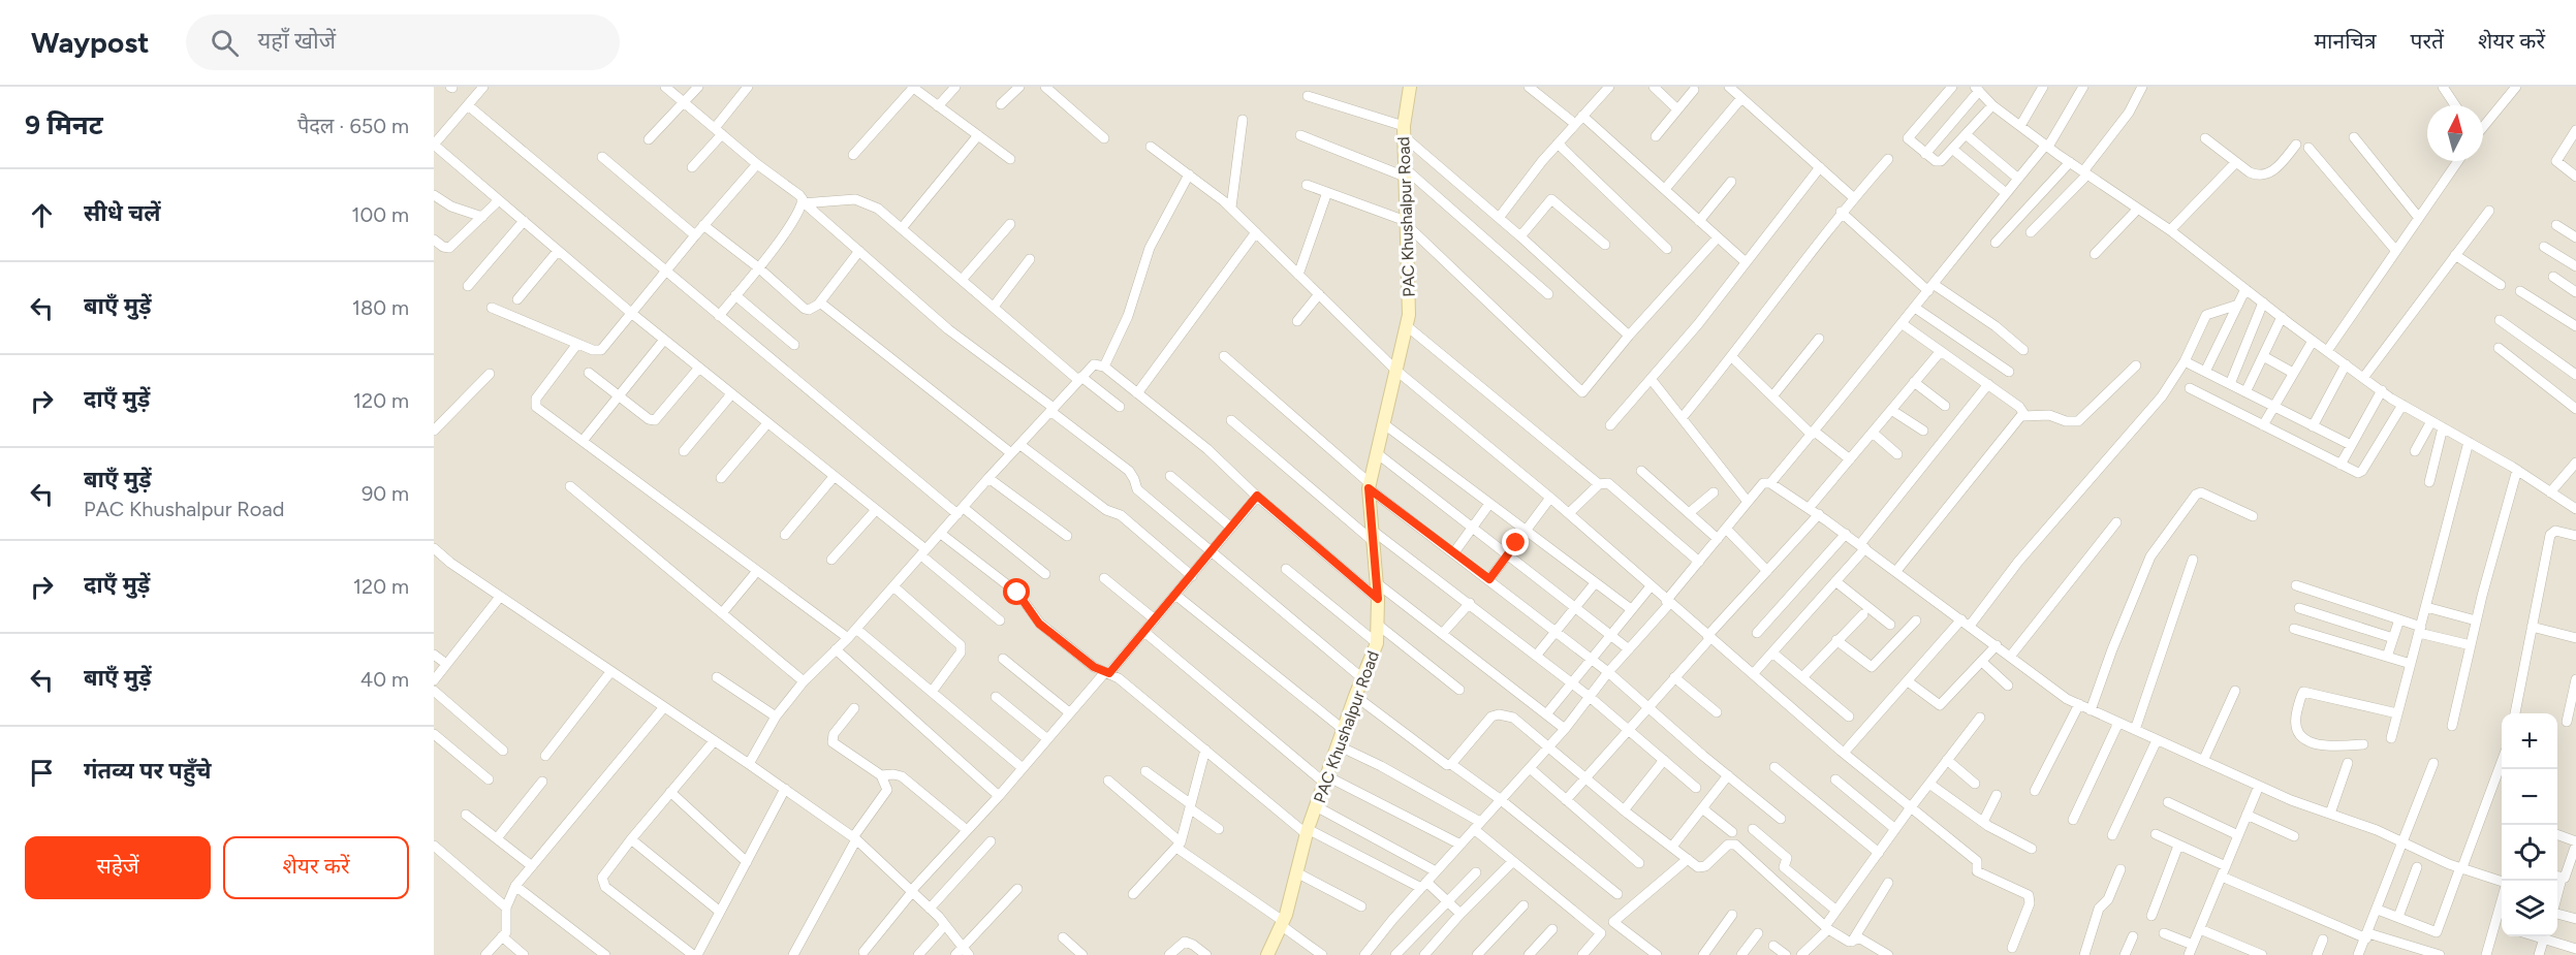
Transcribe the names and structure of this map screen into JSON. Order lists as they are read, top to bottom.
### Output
{
  "streets": {
    "main road": ["PAC Khushalpur Road"]
  },
  "north": "top",
  "page": {
    "header": "Waypost",
    "search": "यहाँ खोजें",
    "nav": ["मानचित्र", "परतें", "शेयर करें"],
    "heading": ["9 मिनट", "पैदल · 650 m"],
    "list": [
      ["सीधे चलें", "100 m"],
      ["बाएँ मुड़ें", "180 m"],
      ["दाएँ मुड़ें", "120 m"],
      ["बाएँ मुड़ें", "PAC Khushalpur Road", "90 m"],
      ["दाएँ मुड़ें", "120 m"],
      ["बाएँ मुड़ें", "40 m"],
      "गंतव्य पर पहुँचे"
    ],
    "map_buttons": ["+", "−"],
    "buttons": ["सहेजें", "शेयर करें"]
  }
}
